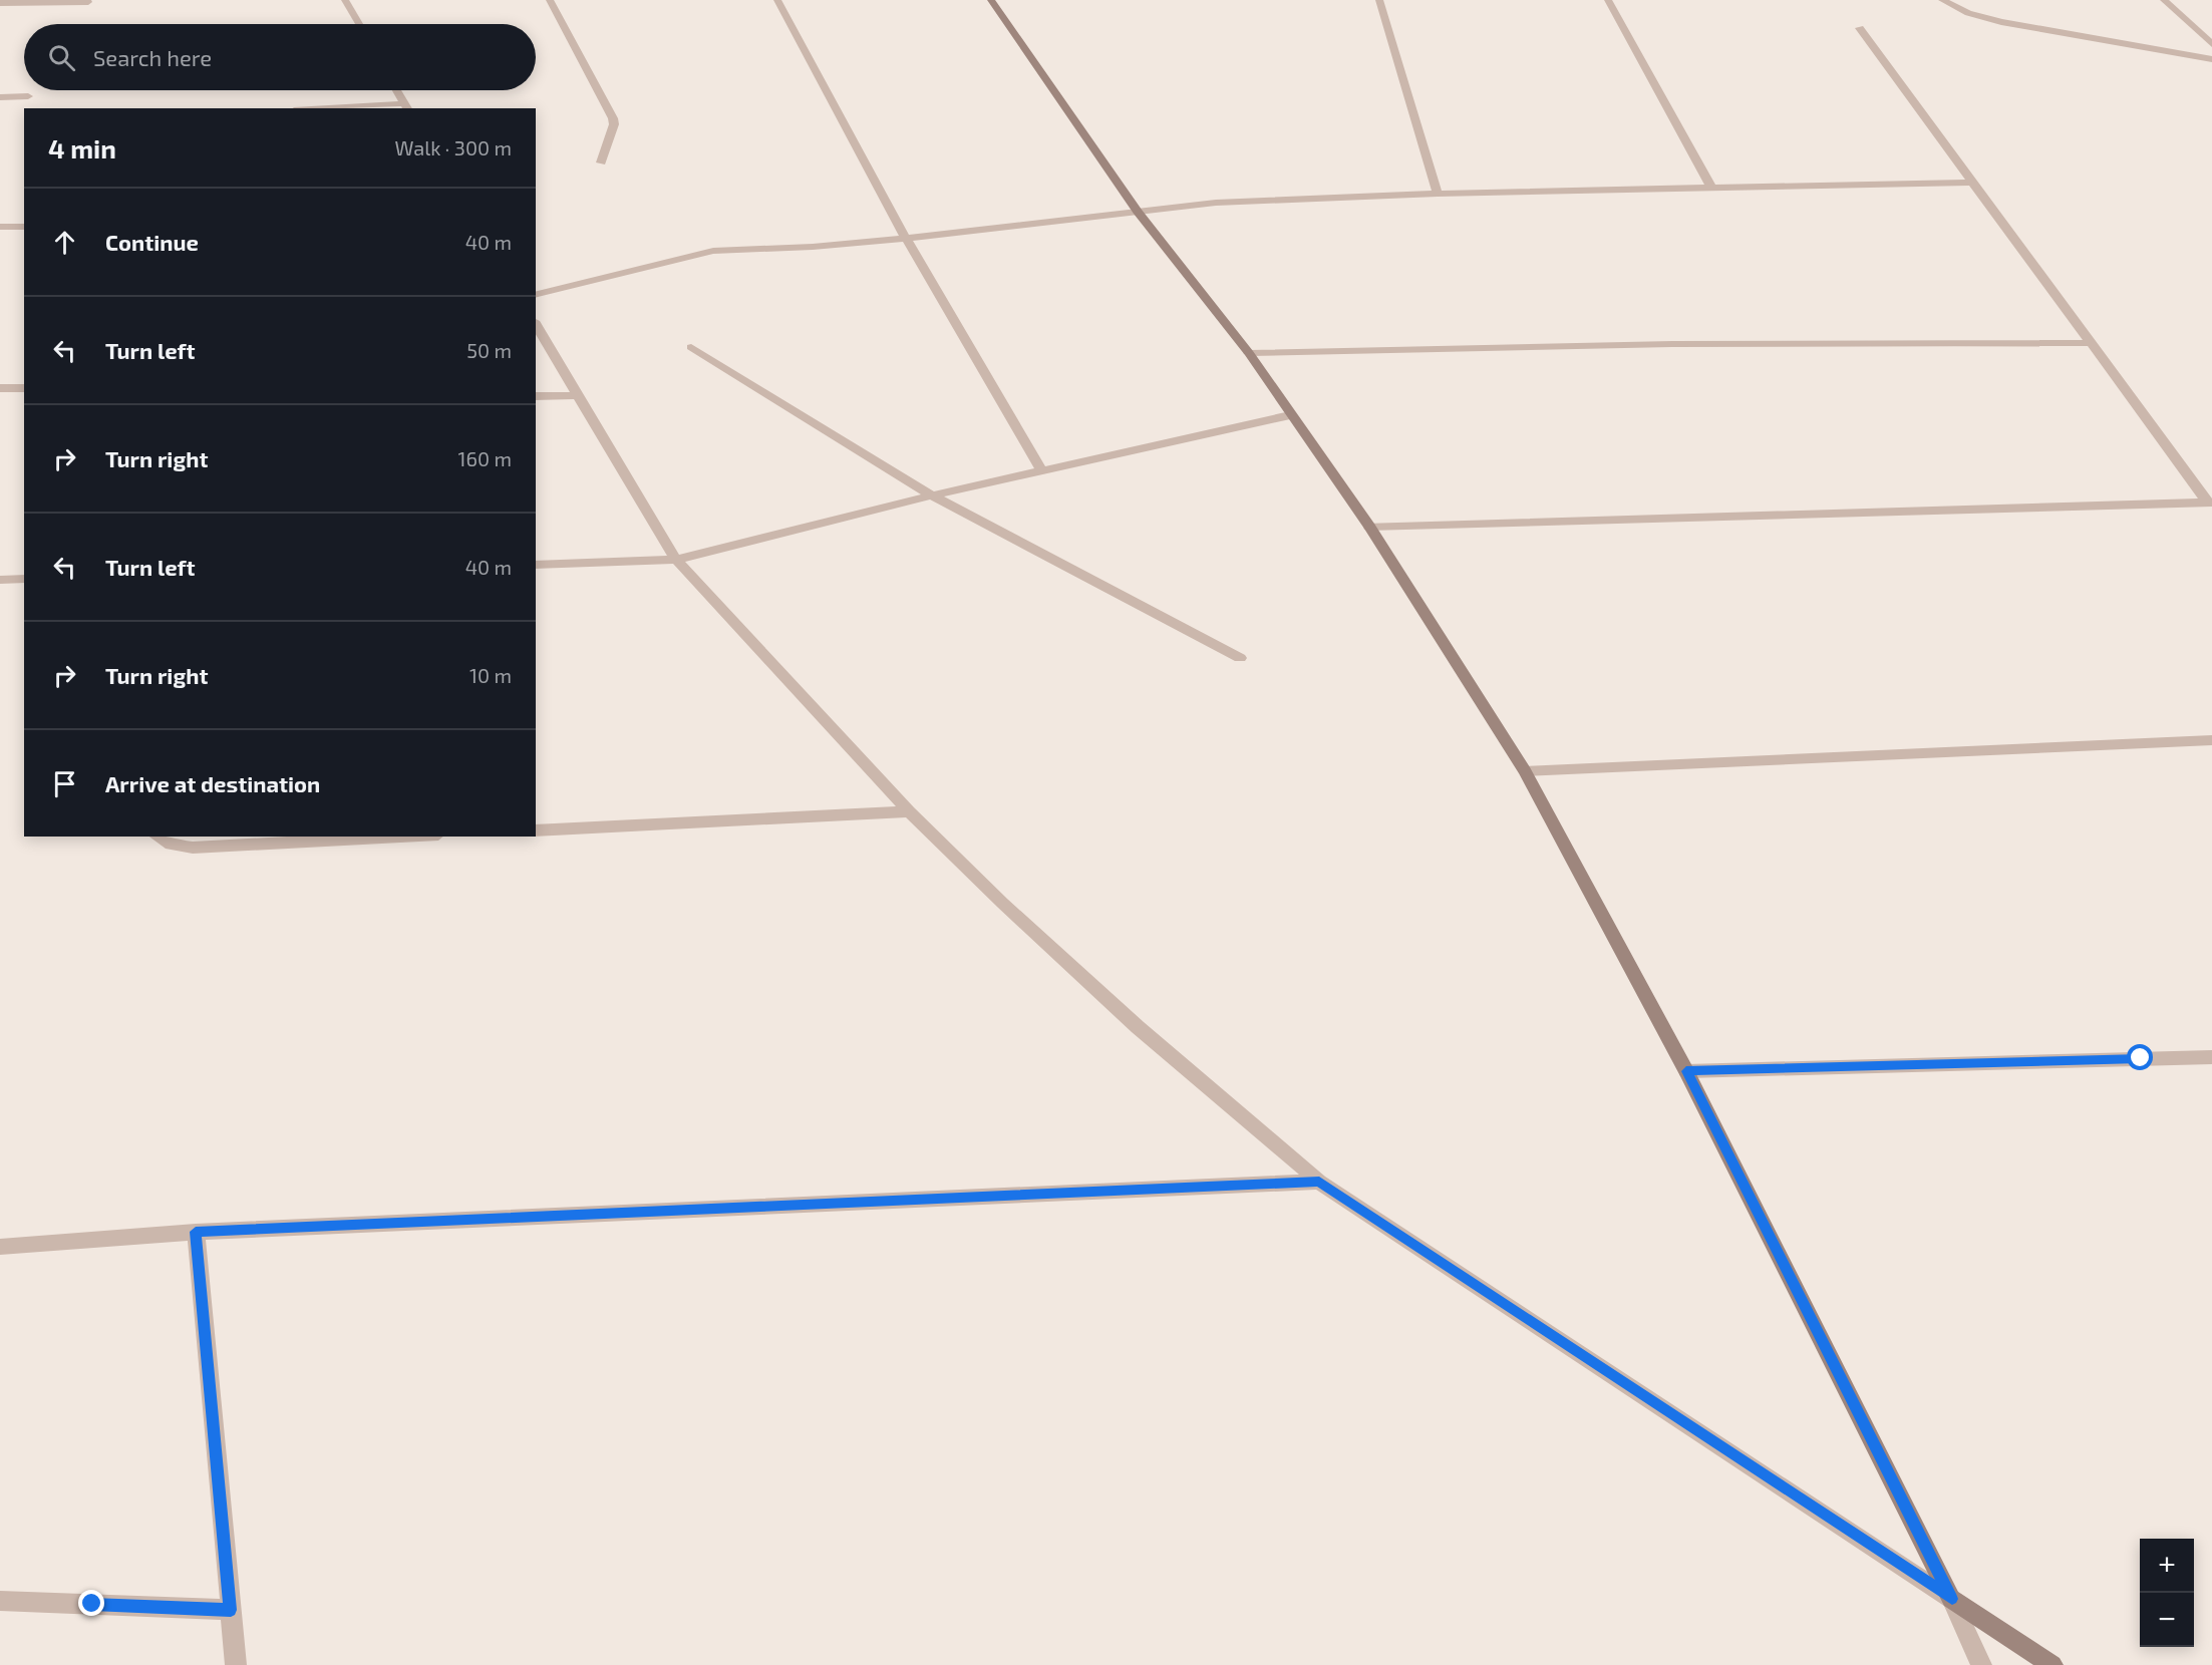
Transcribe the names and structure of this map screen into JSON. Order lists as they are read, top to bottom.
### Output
{
  "page": {
    "search": "Search here",
    "heading": ["4 min", "Walk · 300 m"],
    "list": [
      ["Continue", "40 m"],
      ["Turn left", "50 m"],
      ["Turn right", "160 m"],
      ["Turn left", "40 m"],
      ["Turn right", "10 m"],
      "Arrive at destination"
    ],
    "map_buttons": ["+", "−"]
  }
}
